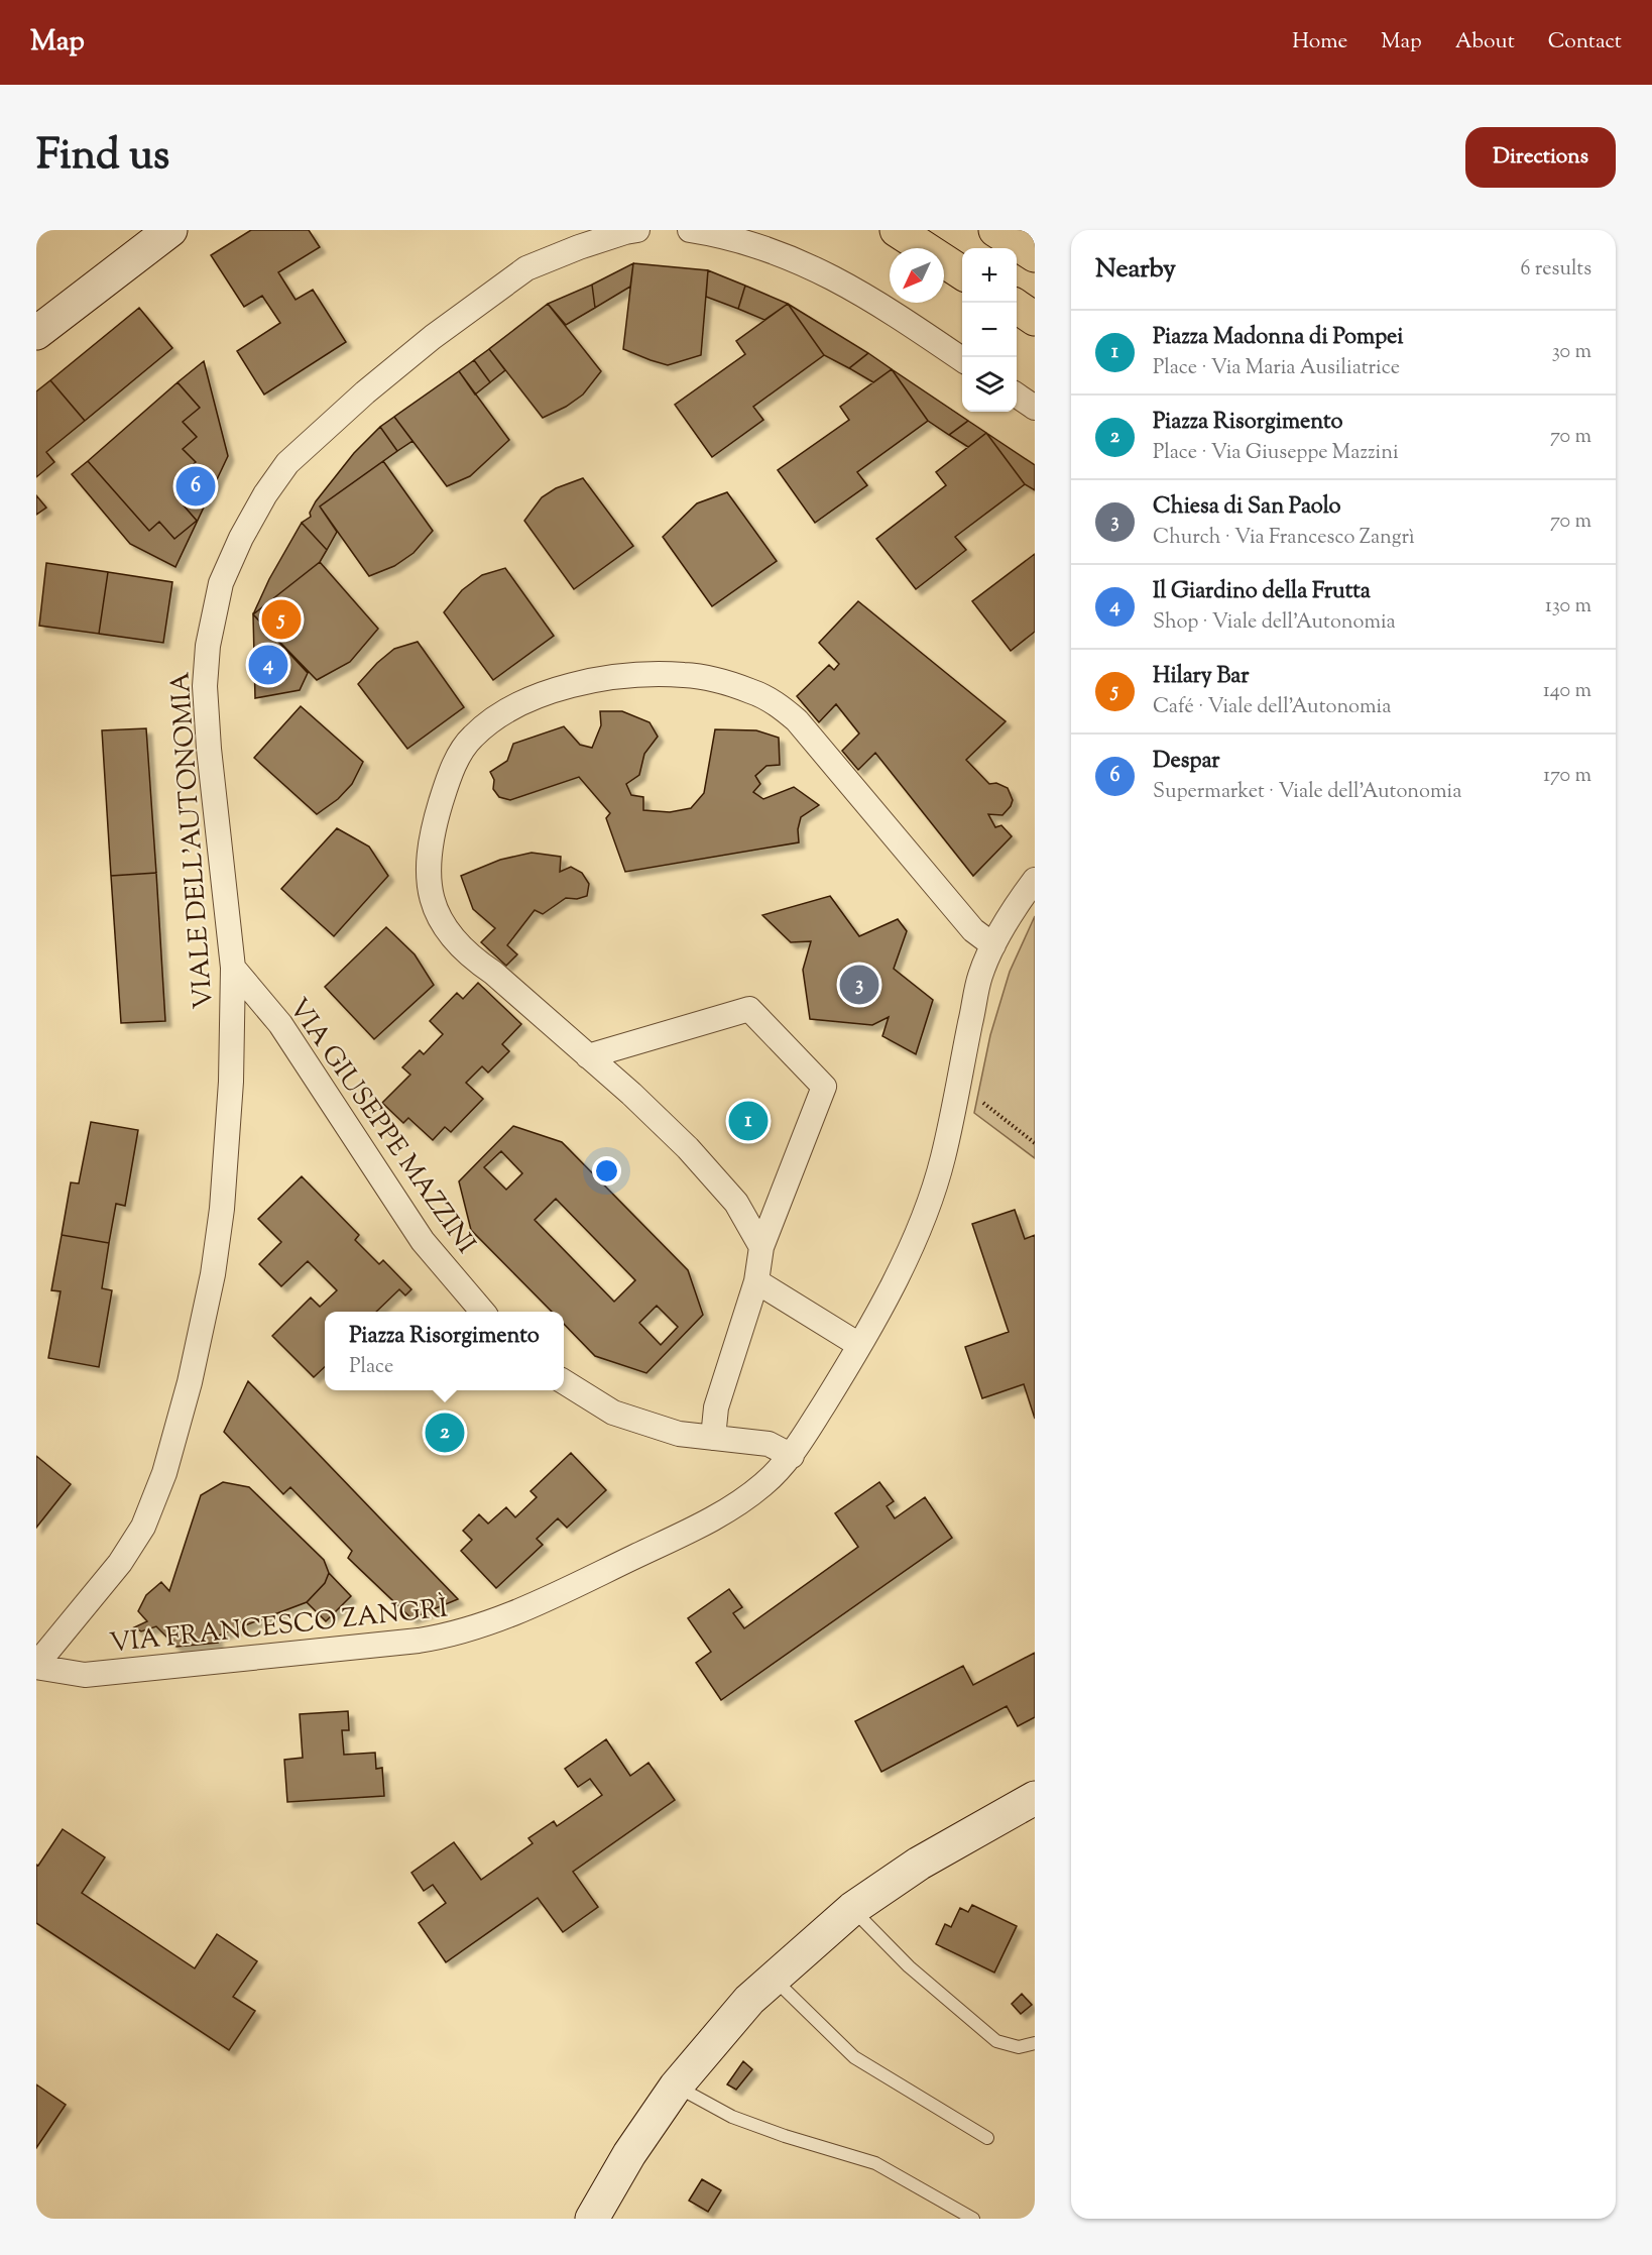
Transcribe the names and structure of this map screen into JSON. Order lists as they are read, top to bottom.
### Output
{
  "streets": {
    "street": ["VIALE DELL'AUTONOMIA", "VIA GIUSEPPE MAZZINI", "VIA FRANCESCO ZANGRÌ"]
  },
  "crossings": [
    ["VIALE DELL'AUTONOMIA", "VIA GIUSEPPE MAZZINI"],
    ["VIALE DELL'AUTONOMIA", "VIA FRANCESCO ZANGRÌ"]
  ],
  "north": "bottom left",
  "page": {
    "header": "Map",
    "nav": [
      "Home",
      "Map",
      "About",
      "Contact"
    ],
    "title": "Find us",
    "buttons": "Directions",
    "heading": ["Nearby", "6 results"],
    "map_buttons": ["+", "−"],
    "list": [
      {
        "mark": "1",
        "name": "Piazza Madonna di Pompei",
        "note": "Place · Via Maria Ausiliatrice",
        "value": "30 m"
      },
      {
        "mark": "2",
        "name": "Piazza Risorgimento",
        "note": "Place · Via Giuseppe Mazzini",
        "value": "70 m"
      },
      {
        "mark": "3",
        "name": "Chiesa di San Paolo",
        "note": "Church · Via Francesco Zangrì",
        "value": "70 m"
      },
      {
        "mark": "4",
        "name": "Il Giardino della Frutta",
        "note": "Shop · Viale dell'Autonomia",
        "value": "130 m"
      },
      {
        "mark": "5",
        "name": "Hilary Bar",
        "note": "Café · Viale dell'Autonomia",
        "value": "140 m"
      },
      {
        "mark": "6",
        "name": "Despar",
        "note": "Supermarket · Viale dell'Autonomia",
        "value": "170 m"
      }
    ],
    "pins": [
      "6",
      "5",
      "4",
      "3",
      "1",
      "2"
    ],
    "popup": ["Piazza Risorgimento", "Place"]
  }
}
